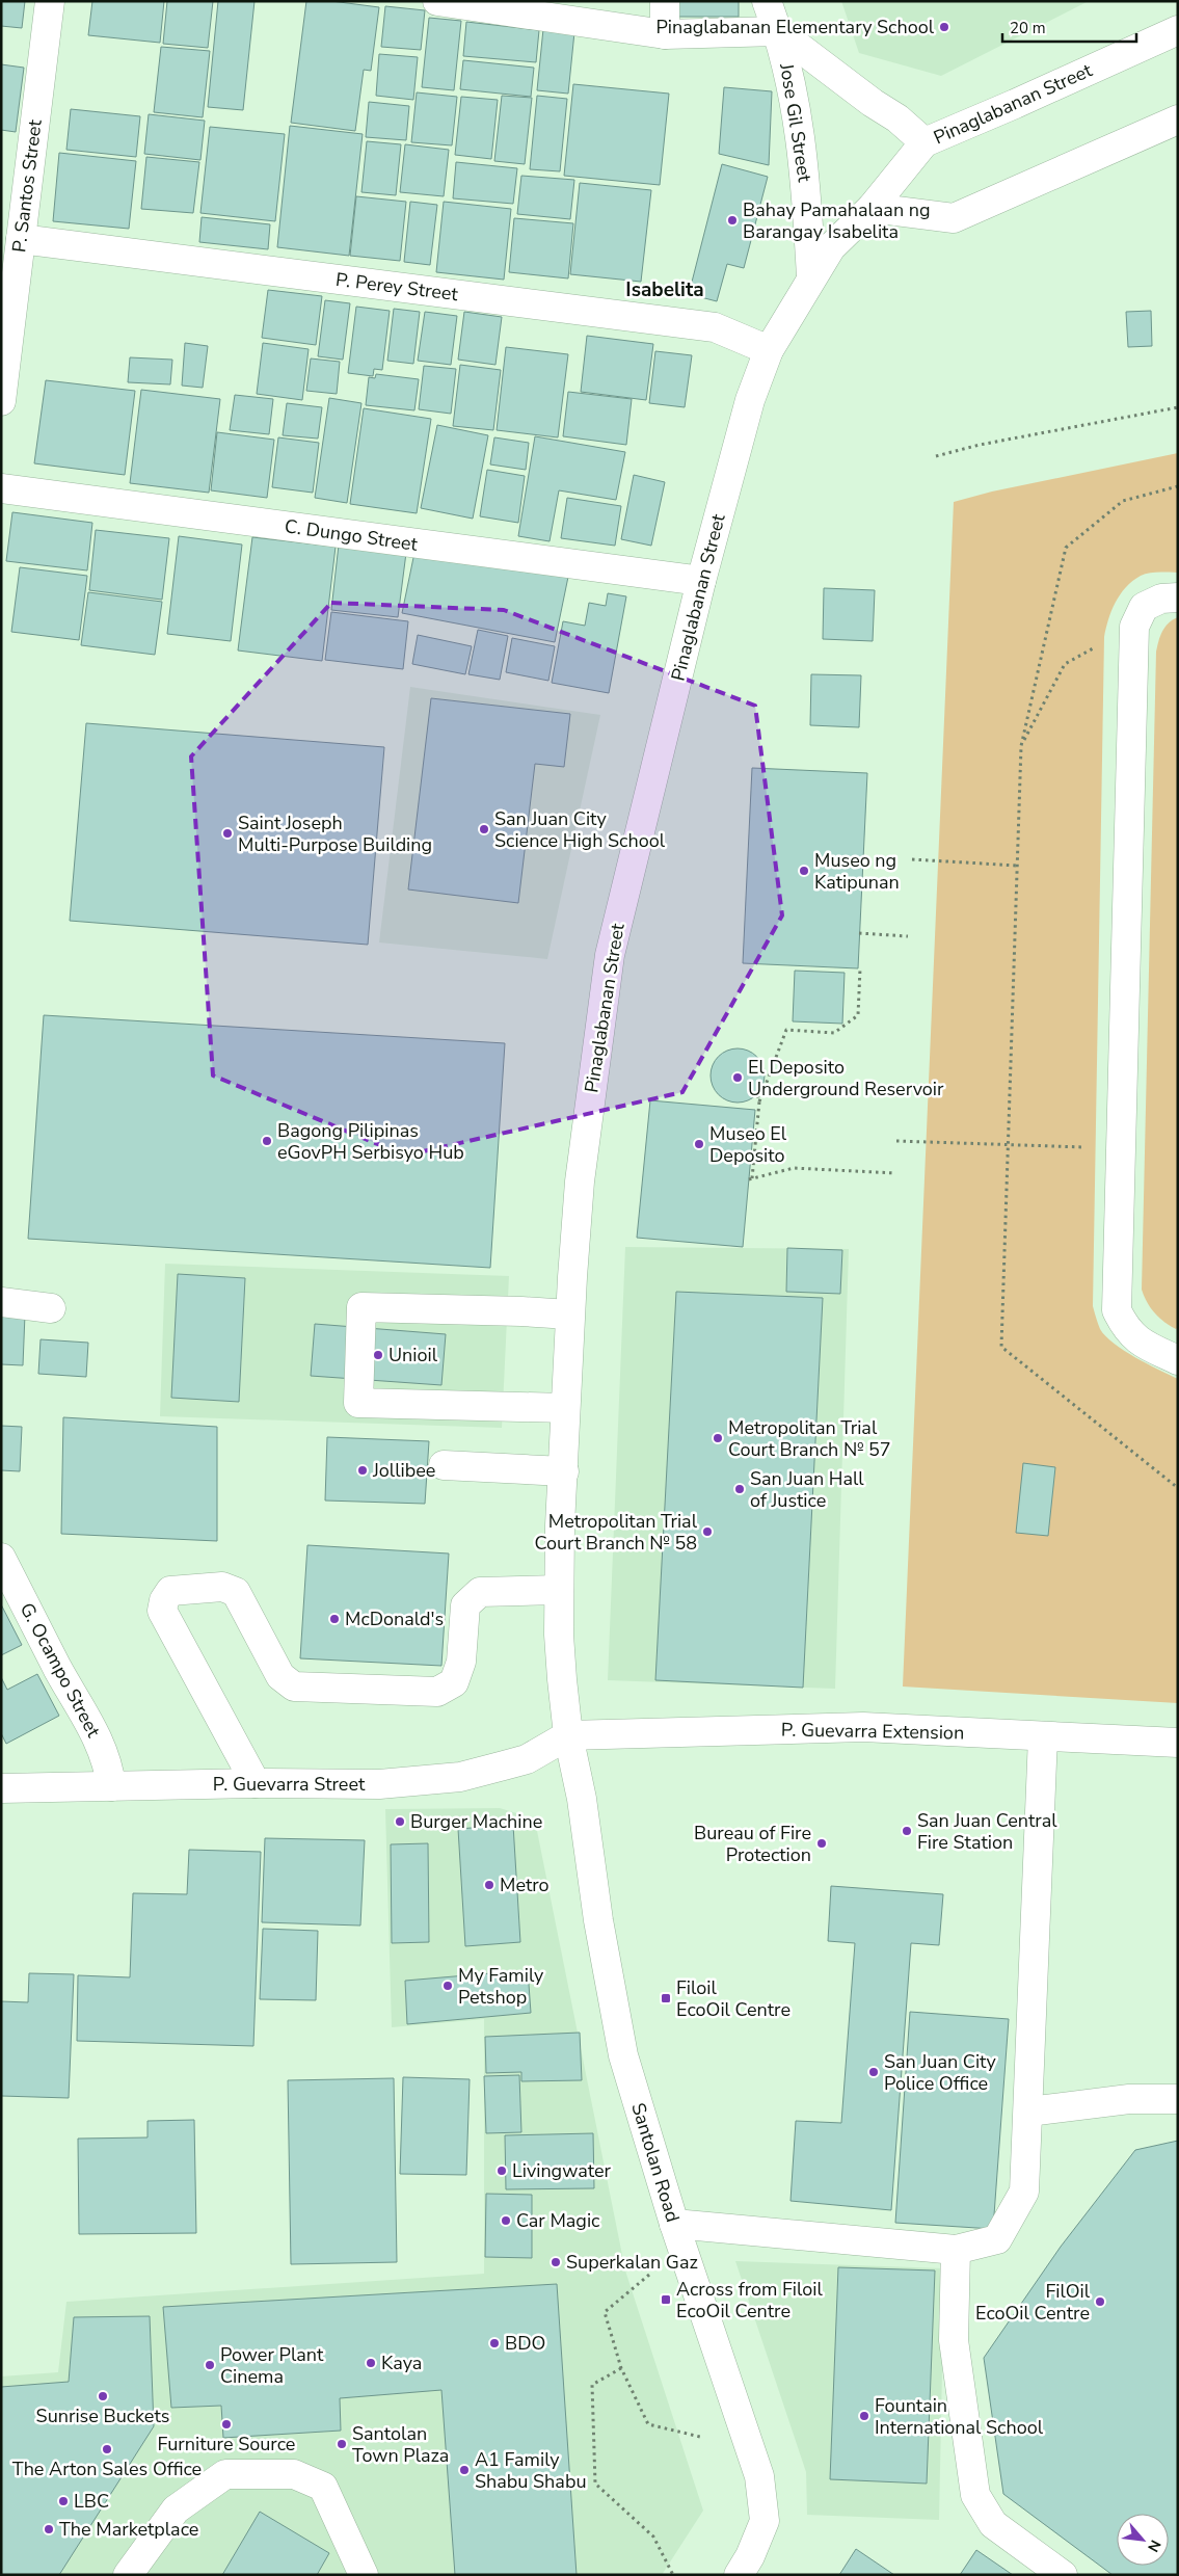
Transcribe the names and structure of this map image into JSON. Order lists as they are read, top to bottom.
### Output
{
  "streets": {
    "street": [
      "Pinaglabanan Street",
      "Jose Gil Street",
      "P. Santos Street",
      "P. Perey Street",
      "C. Dungo Street",
      "G. Ocampo Street",
      "P. Guevarra Extension",
      "P. Guevarra Street",
      "Santolan Road"
    ]
  },
  "crossings": [
    ["Pinaglabanan Street", "Jose Gil Street"],
    ["Pinaglabanan Street", "P. Perey Street"],
    ["Pinaglabanan Street", "C. Dungo Street"],
    ["Pinaglabanan Street", "P. Guevarra Extension"],
    ["Pinaglabanan Street", "P. Guevarra Street"],
    ["Pinaglabanan Street", "Santolan Road"],
    ["P. Santos Street", "P. Perey Street"],
    ["G. Ocampo Street", "P. Guevarra Street"],
    ["P. Guevarra Extension", "P. Guevarra Street"],
    ["P. Guevarra Extension", "Santolan Road"],
    ["P. Guevarra Street", "Santolan Road"]
  ],
  "districts": ["Isabelita"],
  "places": {
    "other": [
      "Pinaglabanan Elementary School",
      "Bahay Pamahalaan ng Barangay Isabelita",
      "San Juan City Science High School",
      "Saint Joseph Multi-Purpose Building",
      "Museo ng Katipunan",
      "El Deposito Underground Reservoir",
      "Bagong Pilipinas eGovPH Serbisyo Hub",
      "Museo El Deposito",
      "Unioil",
      "Metropolitan Trial Court Branch № 57",
      "Jollibee",
      "San Juan Hall of Justice",
      "Metropolitan Trial Court Branch № 58",
      "McDonald's",
      "Burger Machine",
      "San Juan Central Fire Station",
      "Bureau of Fire Protection",
      "Metro",
      "My Family Petshop",
      "San Juan City Police Office",
      "Livingwater",
      "Car Magic",
      "Superkalan Gaz",
      "FilOil EcoOil Centre",
      "BDO",
      "Kaya",
      "Power Plant Cinema",
      "Sunrise Buckets",
      "Fountain International School",
      "Furniture Source",
      "Santolan Town Plaza",
      "The Arton Sales Office",
      "A1 Family Shabu Shabu",
      "LBC",
      "The Marketplace"
    ],
    "transit": ["Filoil EcoOil Centre", "Across from Filoil EcoOil Centre"]
  },
  "scale_bar": "20 m",
  "north": "bottom right"
}
